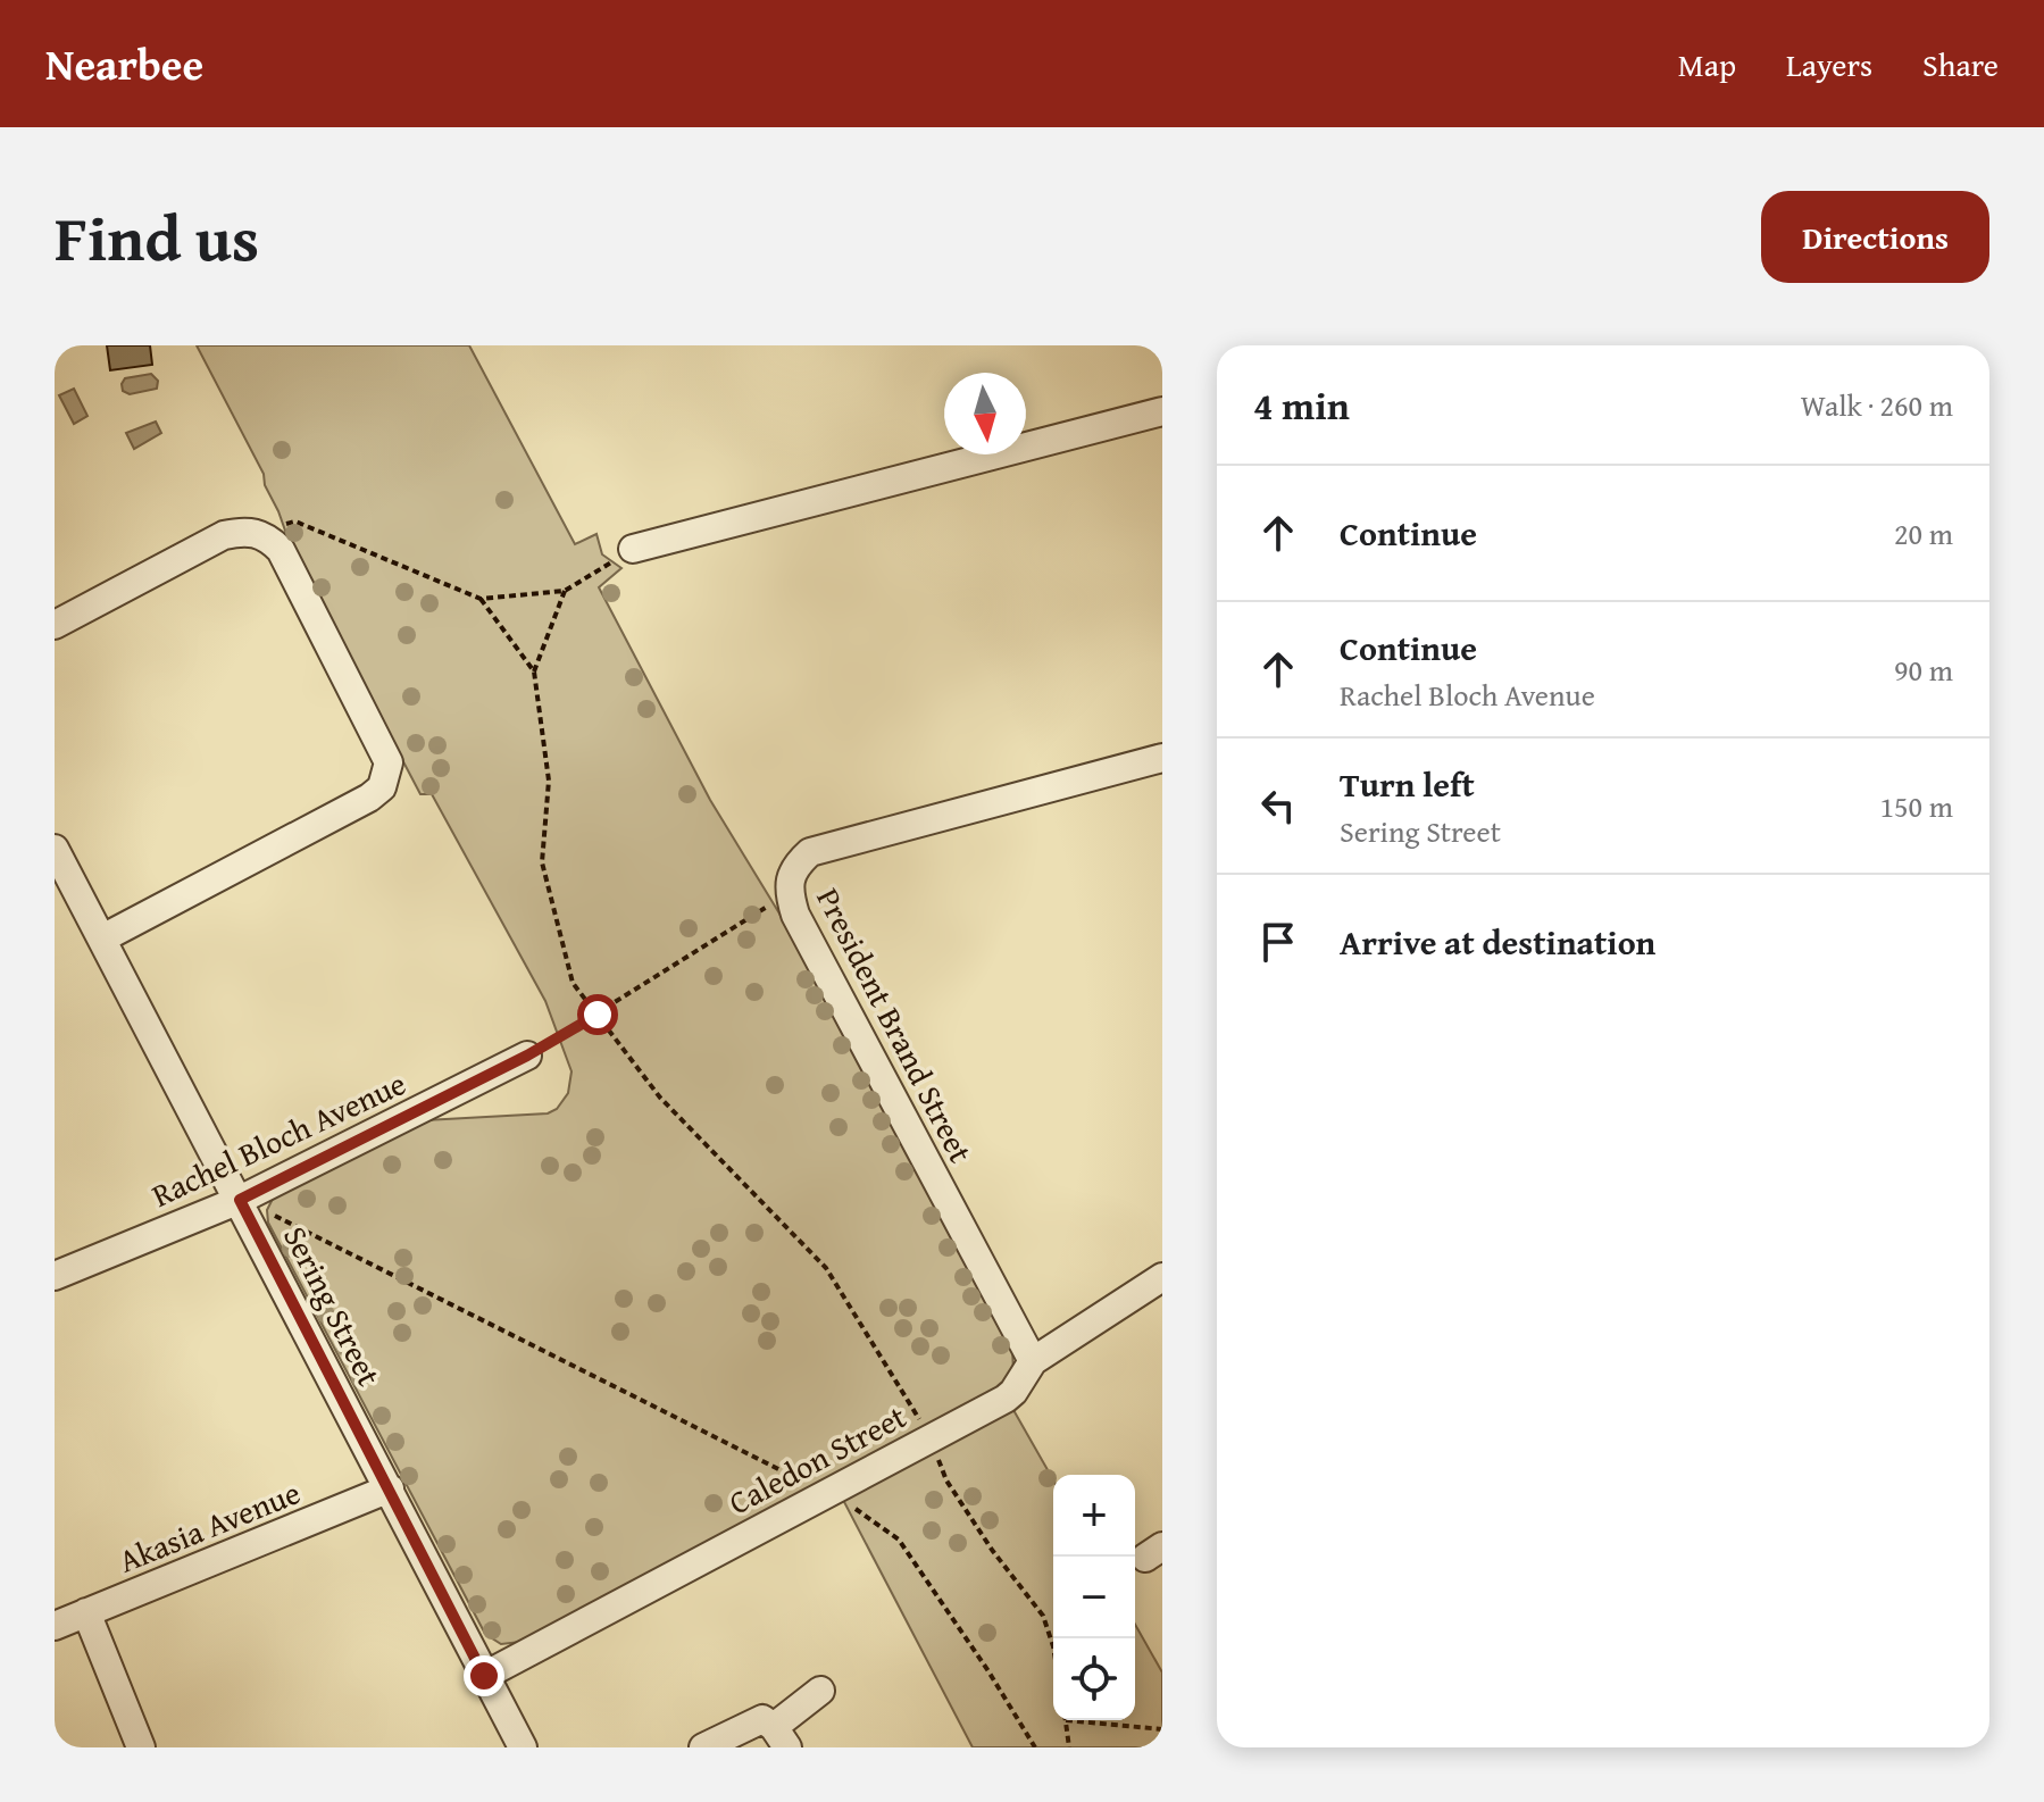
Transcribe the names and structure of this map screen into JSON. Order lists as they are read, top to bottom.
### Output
{
  "streets": {
    "street": [
      "President Brand Street",
      "Rachel Bloch Avenue",
      "Sering Street",
      "Caledon Street",
      "Akasia Avenue"
    ]
  },
  "crossings": [
    ["President Brand Street", "Caledon Street"],
    ["Rachel Bloch Avenue", "Sering Street"],
    ["Sering Street", "Caledon Street"],
    ["Sering Street", "Akasia Avenue"]
  ],
  "north": "bottom",
  "page": {
    "header": "Nearbee",
    "nav": ["Map", "Layers", "Share"],
    "title": "Find us",
    "buttons": "Directions",
    "heading": ["4 min", "Walk · 260 m"],
    "list": [
      ["Continue", "20 m"],
      ["Continue", "Rachel Bloch Avenue", "90 m"],
      ["Turn left", "Sering Street", "150 m"],
      "Arrive at destination"
    ],
    "map_buttons": ["+", "−"]
  }
}
